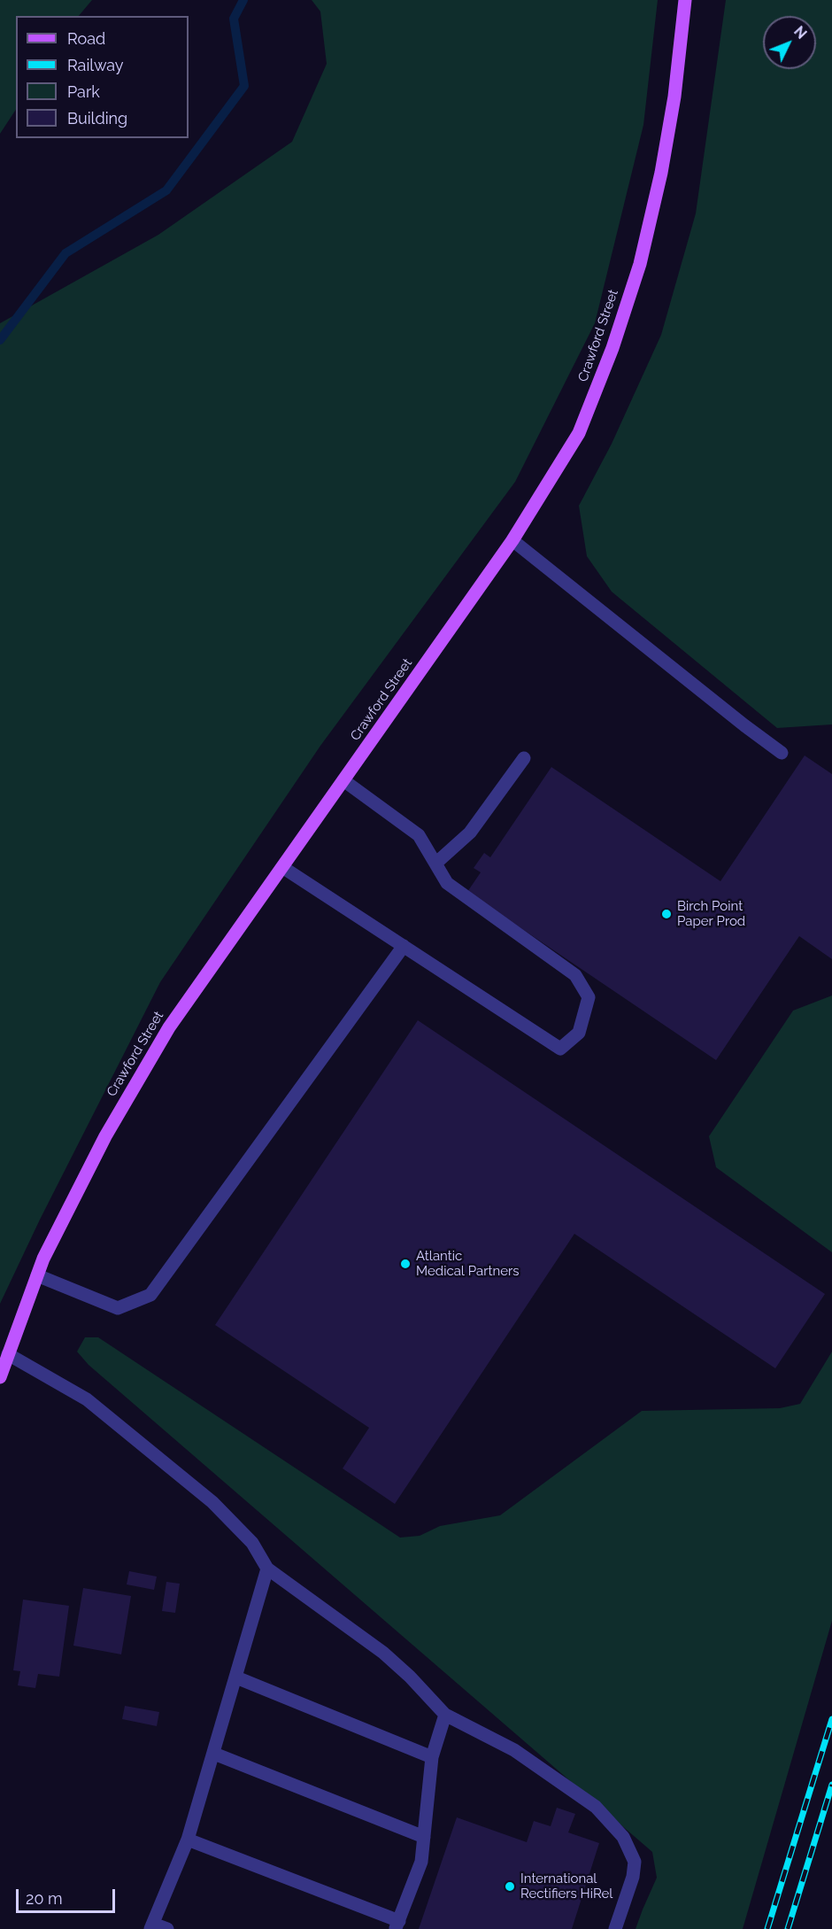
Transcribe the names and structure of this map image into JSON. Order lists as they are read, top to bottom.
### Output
{
  "streets": {
    "main road": ["Crawford Street"]
  },
  "places": ["Birch Point Paper Prod", "Atlantic Medical Partners", "International Rectifiers HiRel"],
  "legend": [
    "Road",
    "Railway",
    "Park",
    "Building"
  ],
  "scale_bar": "20 m",
  "north": "top right"
}
